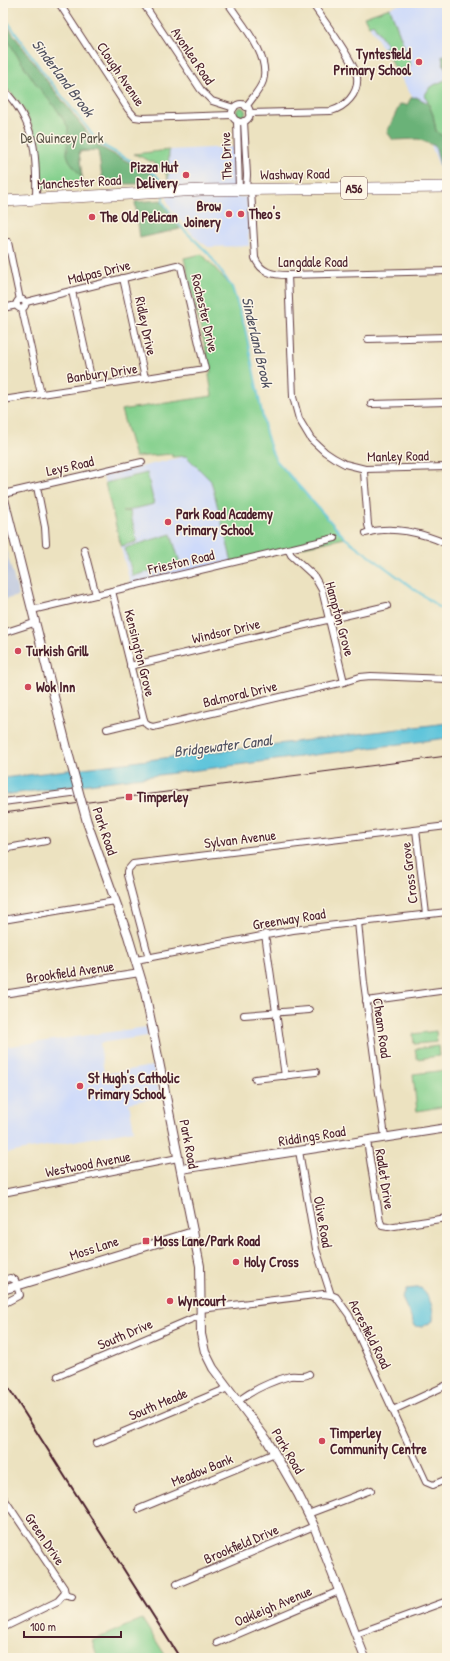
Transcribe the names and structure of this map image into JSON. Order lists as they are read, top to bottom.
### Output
{
  "streets": {
    "highway": ["Washway Road", "Manchester Road", "A56"],
    "main road": ["Park Road", "Riddings Road", "Moss Lane"],
    "street": [
      "Avonlea Road",
      "Clough Avenue",
      "The Drive",
      "Langdale Road",
      "Malpas Drive",
      "Rochester Drive",
      "Ridley Drive",
      "Banbury Drive",
      "Manley Road",
      "Leys Road",
      "Frieston Road",
      "Hampton Grove",
      "Windsor Drive",
      "Kensington Grove",
      "Balmoral Drive",
      "Sylvan Avenue",
      "Cross Grove",
      "Greenway Road",
      "Brookfield Avenue",
      "Cheam Road",
      "Westwood Avenue",
      "Radlet Drive",
      "Olive Road",
      "South Drive",
      "Acresfield Road",
      "South Meade",
      "Meadow Bank",
      "Green Drive",
      "Brookfield Drive",
      "Oakleigh Avenue"
    ]
  },
  "crossings": [
    ["Avonlea Road", "Clough Avenue"],
    ["Avonlea Road", "The Drive"],
    ["Clough Avenue", "The Drive"],
    ["The Drive", "Washway Road"],
    ["The Drive", "Langdale Road"],
    ["Washway Road", "Manchester Road"],
    ["Washway Road", "Langdale Road"],
    ["Langdale Road", "Manley Road"],
    ["Malpas Drive", "Rochester Drive"],
    ["Malpas Drive", "Ridley Drive"],
    ["Rochester Drive", "Banbury Drive"],
    ["Ridley Drive", "Banbury Drive"],
    ["Leys Road", "Park Road"],
    ["Frieston Road", "Hampton Grove"],
    ["Frieston Road", "Kensington Grove"],
    ["Frieston Road", "Park Road"],
    ["Hampton Grove", "Windsor Drive"],
    ["Hampton Grove", "Balmoral Drive"],
    ["Windsor Drive", "Kensington Grove"],
    ["Kensington Grove", "Balmoral Drive"],
    ["Park Road", "Greenway Road"],
    ["Park Road", "Brookfield Avenue"],
    ["Park Road", "Riddings Road"],
    ["Park Road", "Westwood Avenue"],
    ["Park Road", "Moss Lane"],
    ["Park Road", "South Drive"],
    ["Park Road", "Acresfield Road"],
    ["Park Road", "South Meade"],
    ["Park Road", "Meadow Bank"],
    ["Park Road", "Brookfield Drive"],
    ["Park Road", "Oakleigh Avenue"],
    ["Sylvan Avenue", "Cross Grove"],
    ["Sylvan Avenue", "Greenway Road"],
    ["Cross Grove", "Greenway Road"],
    ["Greenway Road", "Cheam Road"],
    ["Cheam Road", "Riddings Road"],
    ["Riddings Road", "Radlet Drive"],
    ["Riddings Road", "Olive Road"],
    ["Olive Road", "Acresfield Road"],
    ["South Drive", "Acresfield Road"]
  ],
  "water": ["Sinderland Brook", "Bridgewater Canal"],
  "parks": ["De Quincey Park"],
  "places": {
    "other": [
      "Tyntesfield Primary School",
      "Pizza Hut Delivery",
      "Brow Joinery",
      "Theo's",
      "The Old Pelican",
      "Park Road Academy Primary School",
      "Turkish Grill",
      "Wok Inn",
      "St Hugh's Catholic Primary School",
      "Holy Cross",
      "Wyncourt",
      "Timperley Community Centre"
    ],
    "transit": ["Timperley", "Moss Lane/Park Road"]
  },
  "scale_bar": "100 m"
}
